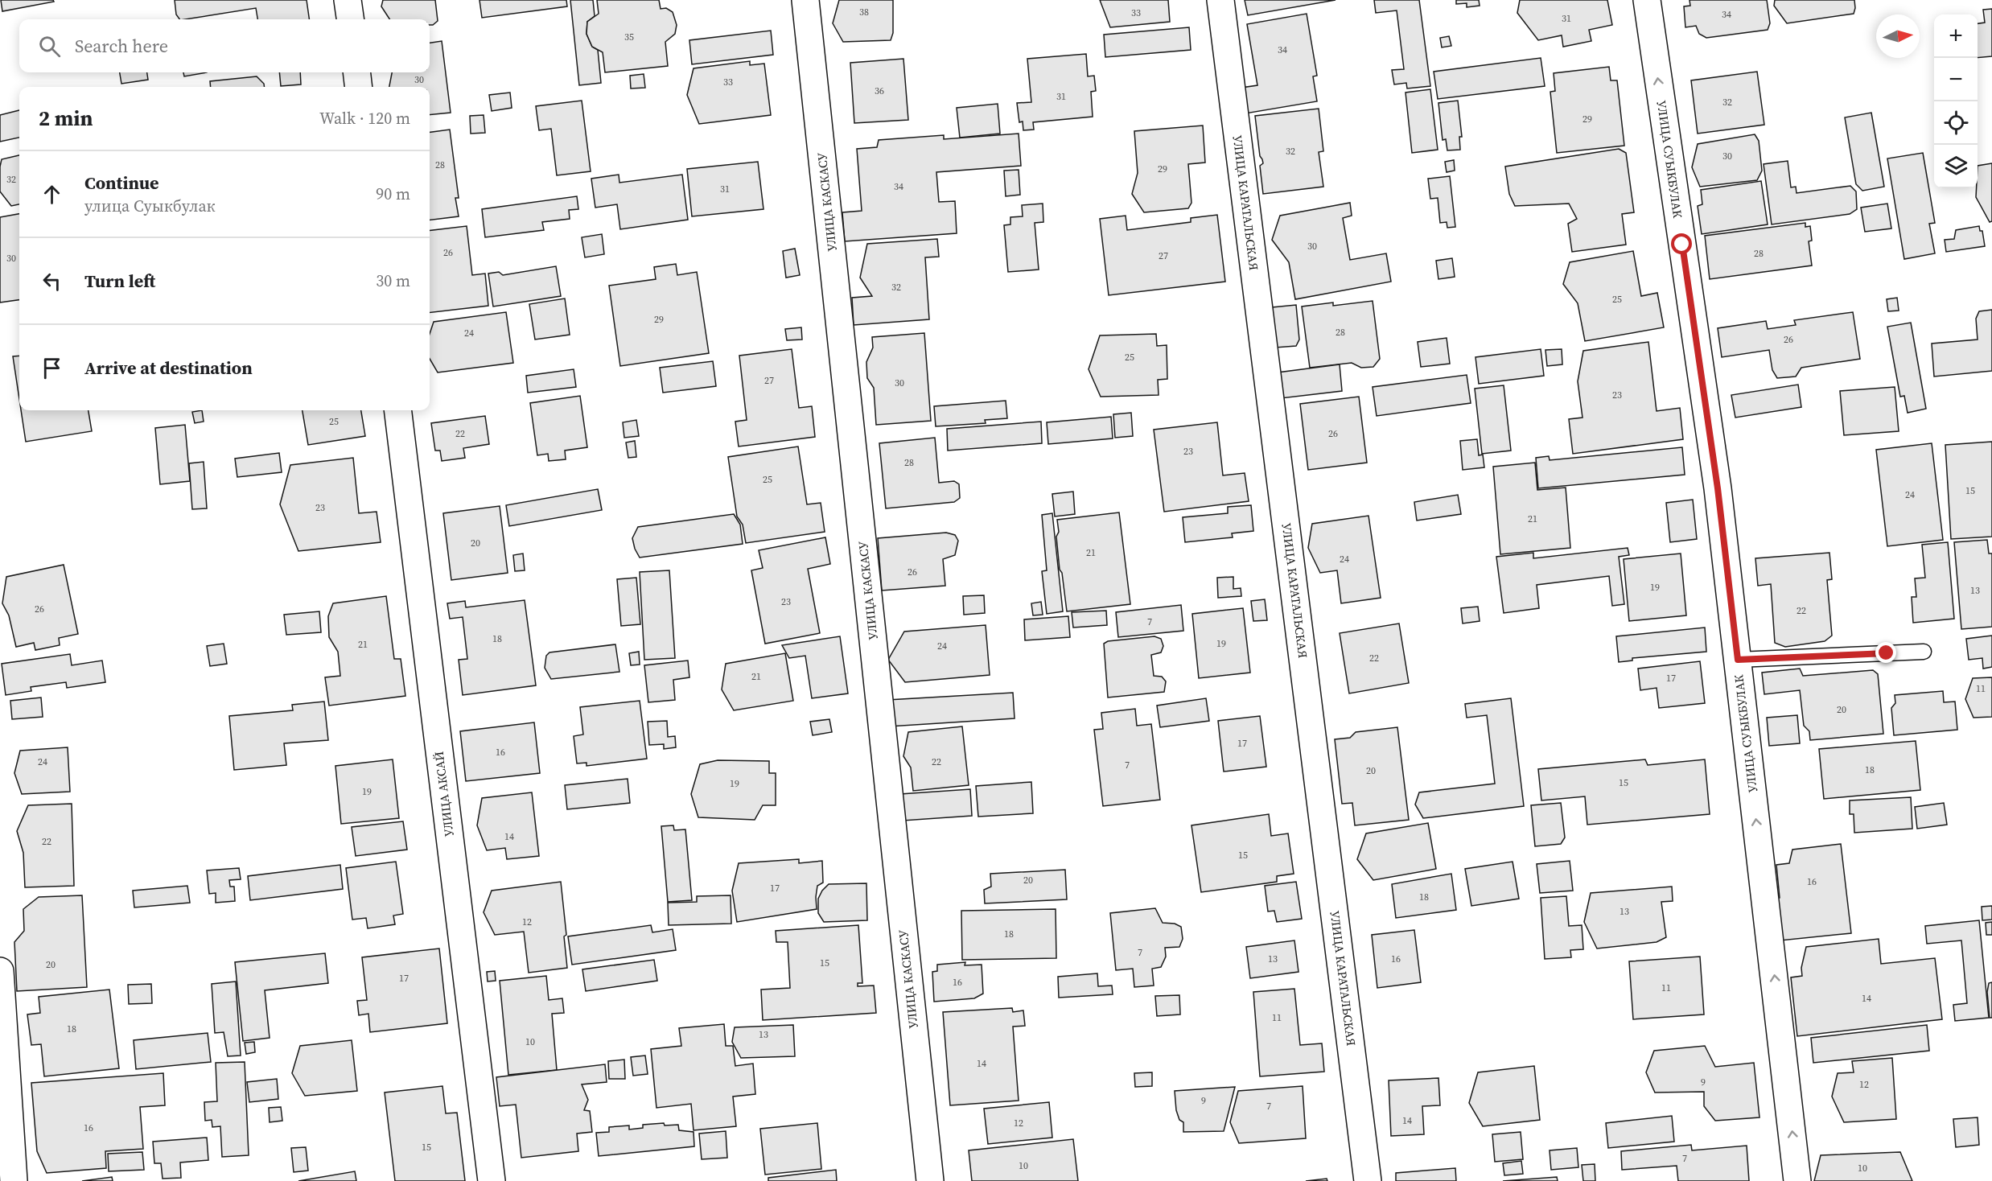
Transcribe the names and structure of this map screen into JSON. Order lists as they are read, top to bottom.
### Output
{
  "streets": {
    "street": [
      "УЛИЦА СУЫКБУЛАК",
      "УЛИЦА КАСКАСУ",
      "УЛИЦА КАРАТАЛЬСКАЯ",
      "УЛИЦА АКСАЙ"
    ]
  },
  "one_way": ["УЛИЦА СУЫКБУЛАК"],
  "house_numbers": [
    "38",
    "33",
    "34",
    "31",
    "35",
    "34",
    "30",
    "33",
    "36",
    "31",
    "32",
    "29",
    "32",
    "30",
    "28",
    "29",
    "32",
    "34",
    "31",
    "30",
    "26",
    "28",
    "27",
    "30",
    "32",
    "25",
    "29",
    "28",
    "24",
    "26",
    "25",
    "27",
    "30",
    "23",
    "25",
    "22",
    "26",
    "23",
    "28",
    "25",
    "15",
    "24",
    "23",
    "21",
    "20",
    "21",
    "24",
    "26",
    "19",
    "13",
    "23",
    "26",
    "22",
    "7",
    "18",
    "19",
    "21",
    "24",
    "22",
    "21",
    "17",
    "11",
    "20",
    "17",
    "16",
    "24",
    "22",
    "7",
    "18",
    "20",
    "15",
    "19",
    "19",
    "14",
    "22",
    "15",
    "20",
    "16",
    "17",
    "18",
    "13",
    "12",
    "18",
    "7",
    "13",
    "16",
    "15",
    "20",
    "17",
    "16",
    "11",
    "14",
    "11",
    "18",
    "13",
    "10",
    "14",
    "9",
    "12",
    "9",
    "7",
    "14",
    "12",
    "16",
    "15",
    "7",
    "10",
    "10"
  ],
  "north": "right",
  "page": {
    "map_buttons": ["+", "−"],
    "search": "Search here",
    "heading": ["2 min", "Walk · 120 m"],
    "list": [
      ["Continue", "улица Суыкбулак", "90 m"],
      ["Turn left", "30 m"],
      "Arrive at destination"
    ]
  }
}
